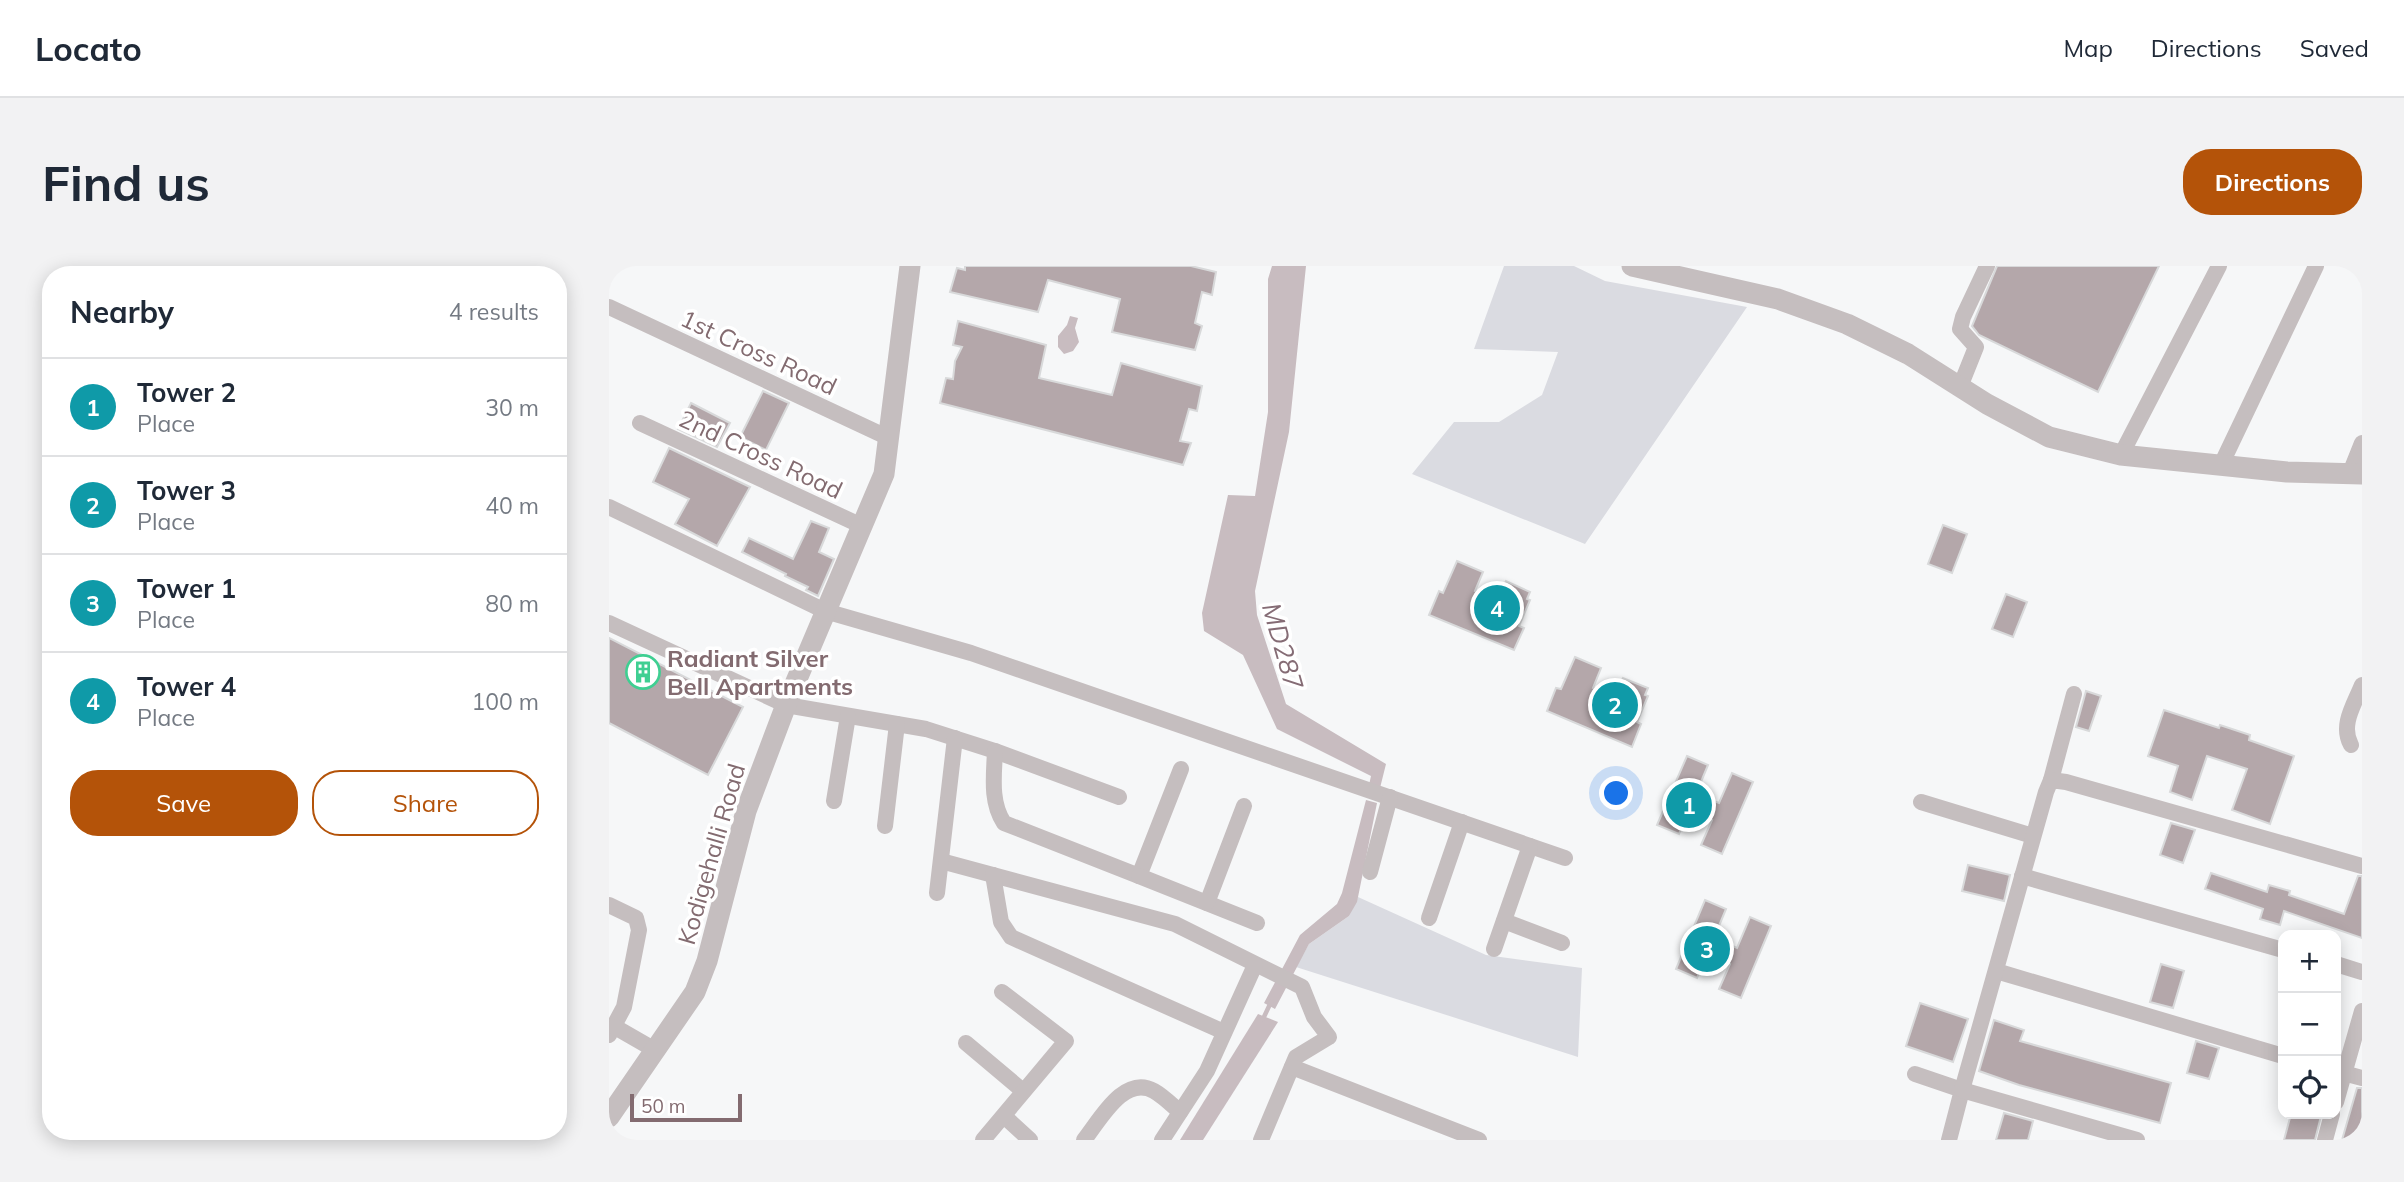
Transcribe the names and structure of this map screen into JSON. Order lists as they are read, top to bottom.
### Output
{
  "streets": {
    "street": ["1st Cross Road", "2nd Cross Road", "Kodigehalli Road"]
  },
  "crossings": [
    ["1st Cross Road", "Kodigehalli Road"],
    ["2nd Cross Road", "Kodigehalli Road"]
  ],
  "water": ["MD287"],
  "places": {
    "building": ["Radiant Silver Bell Apartments"]
  },
  "scale_bar": "50 m",
  "page": {
    "header": "Locato",
    "nav": ["Map", "Directions", "Saved"],
    "buttons": [
      "Directions",
      ["Save", "Share"]
    ],
    "title": "Find us",
    "heading": ["Nearby", "4 results"],
    "list": [
      {
        "mark": "1",
        "name": "Tower 2",
        "note": "Place",
        "value": "30 m"
      },
      {
        "mark": "2",
        "name": "Tower 3",
        "note": "Place",
        "value": "40 m"
      },
      {
        "mark": "3",
        "name": "Tower 1",
        "note": "Place",
        "value": "80 m"
      },
      {
        "mark": "4",
        "name": "Tower 4",
        "note": "Place",
        "value": "100 m"
      }
    ],
    "pins": [
      "4",
      "2",
      "1",
      "3"
    ],
    "map_buttons": ["+", "−"],
    "scale": "50 m"
  }
}
